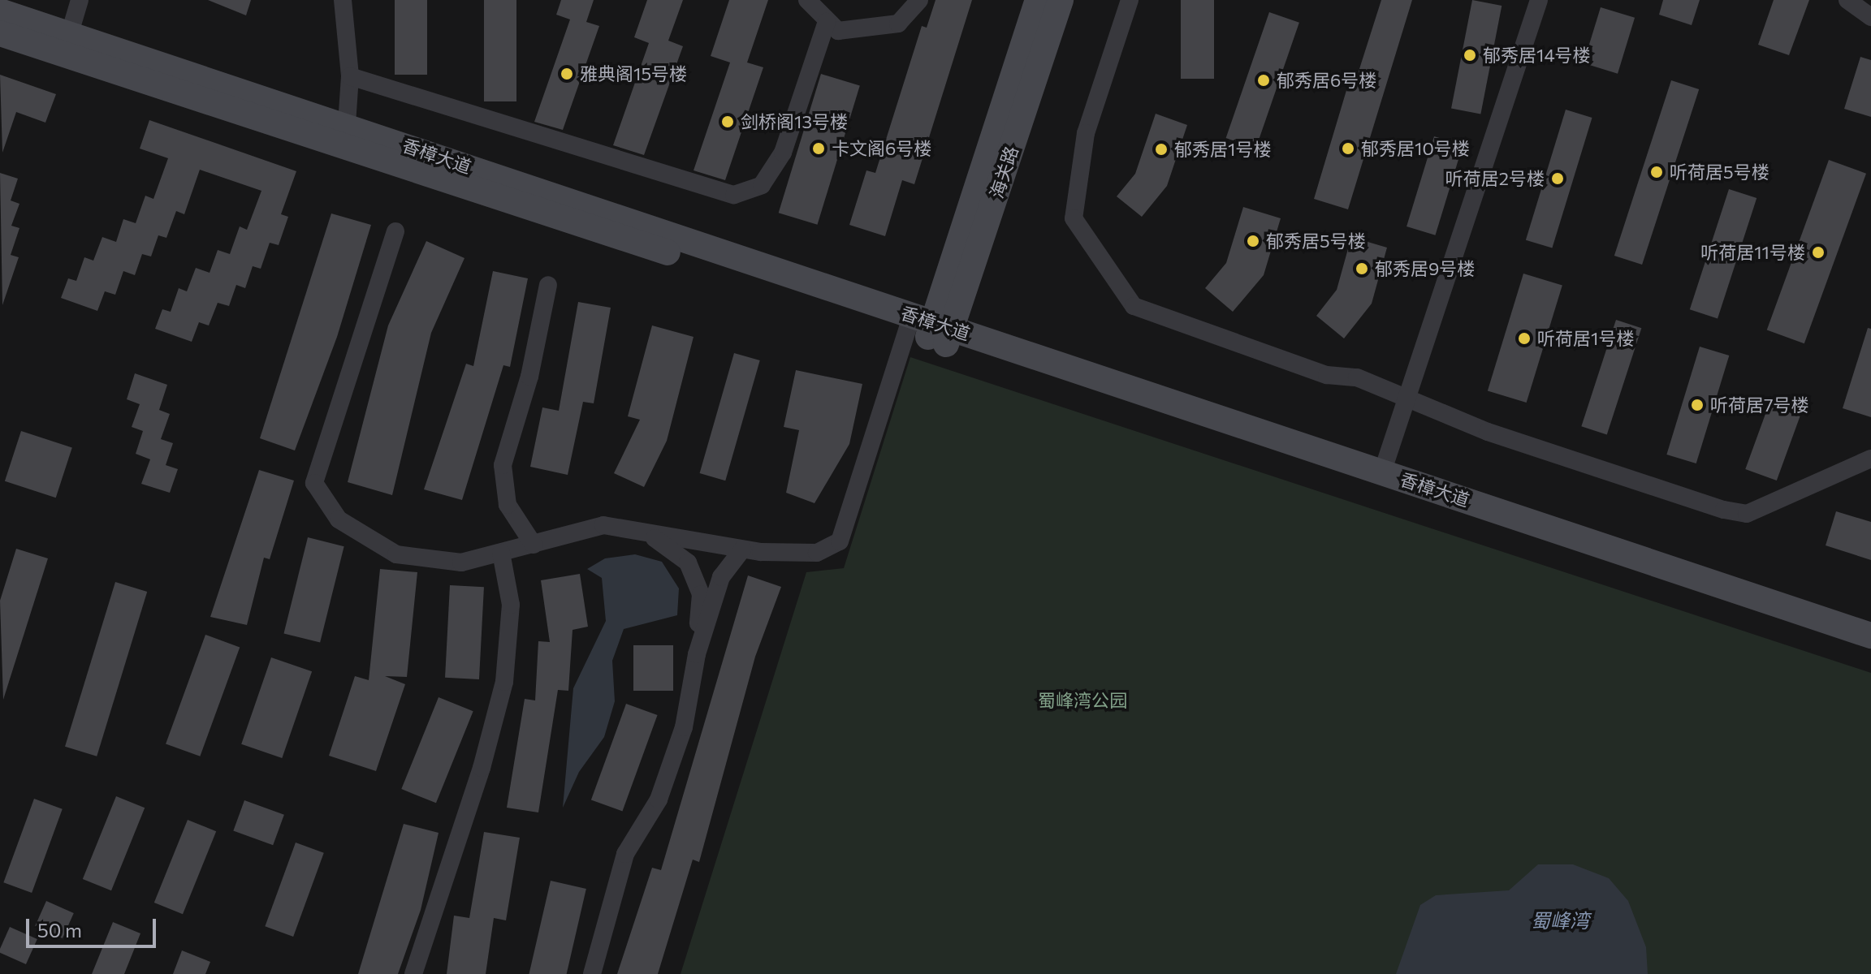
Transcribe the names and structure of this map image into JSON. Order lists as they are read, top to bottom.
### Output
{
  "streets": {
    "street": ["香樟大道", "海关路"]
  },
  "crossings": [
    ["香樟大道", "海关路"]
  ],
  "water": ["蜀峰湾"],
  "parks": ["蜀峰湾公园"],
  "places": [
    "郁秀居14号楼",
    "雅典阁15号楼",
    "郁秀居6号楼",
    "剑桥阁13号楼",
    "卡文阁6号楼",
    "郁秀居10号楼",
    "郁秀居1号楼",
    "听荷居5号楼",
    "听荷居2号楼",
    "郁秀居5号楼",
    "听荷居11号楼",
    "郁秀居9号楼",
    "听荷居1号楼",
    "听荷居7号楼"
  ],
  "scale_bar": "50 m"
}
